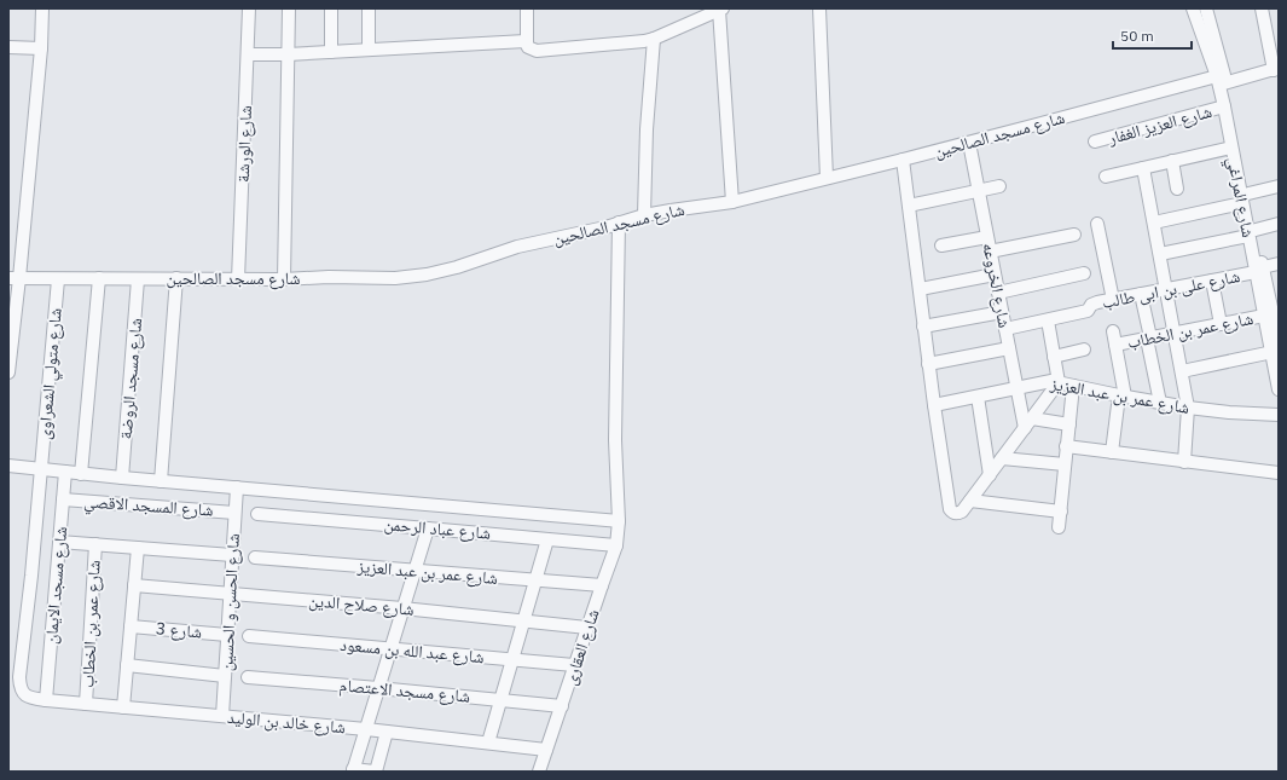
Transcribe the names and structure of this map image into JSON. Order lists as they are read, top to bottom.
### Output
{
  "streets": {
    "street": [
      "شارع العزيز الغفار",
      "شارع مسجد الصالحين",
      "شارع الورشة",
      "شارع المراغي",
      "شارع الخروعه",
      "شارع على بن ابى طالب",
      "شارع عمر بن الخطاب",
      "شارع متولي الشعراوى",
      "شارع مسجد الروضة",
      "شارع عمر بن عبد العزيز",
      "شارع المسجد الاقصي",
      "شارع عباد الرحمن",
      "شارع مسجد الايمان",
      "شارع الحسن و الحسين",
      "شارع صلاح الدين",
      "شارع 3",
      "شارع العقارى",
      "شارع عبد الله بن مسعود",
      "شارع مسجد الاعتصام",
      "شارع خالد بن الوليد"
    ]
  },
  "crossings": [
    ["شارع العزيز الغفار", "شارع المراغي"],
    ["شارع مسجد الصالحين", "شارع الورشة"],
    ["شارع مسجد الصالحين", "شارع المراغي"],
    ["شارع مسجد الصالحين", "شارع الخروعه"],
    ["شارع مسجد الصالحين", "شارع متولي الشعراوى"],
    ["شارع مسجد الصالحين", "شارع مسجد الروضة"],
    ["شارع مسجد الصالحين", "شارع العقارى"],
    ["شارع المراغي", "شارع على بن ابى طالب"],
    ["شارع المراغي", "شارع عمر بن الخطاب"],
    ["شارع الخروعه", "شارع على بن ابى طالب"],
    ["شارع الخروعه", "شارع عمر بن عبد العزيز"],
    ["شارع عمر بن الخطاب", "شارع عمر بن عبد العزيز"],
    ["شارع عمر بن الخطاب", "شارع خالد بن الوليد"],
    ["شارع متولي الشعراوى", "شارع خالد بن الوليد"],
    ["شارع عمر بن عبد العزيز", "شارع العقارى"],
    ["شارع المسجد الاقصي", "شارع مسجد الايمان"],
    ["شارع المسجد الاقصي", "شارع الحسن و الحسين"],
    ["شارع عباد الرحمن", "شارع العقارى"],
    ["شارع مسجد الايمان", "شارع خالد بن الوليد"],
    ["شارع الحسن و الحسين", "شارع صلاح الدين"],
    ["شارع الحسن و الحسين", "شارع 3"],
    ["شارع الحسن و الحسين", "شارع خالد بن الوليد"],
    ["شارع صلاح الدين", "شارع العقارى"],
    ["شارع العقارى", "شارع عبد الله بن مسعود"],
    ["شارع العقارى", "شارع مسجد الاعتصام"],
    ["شارع العقارى", "شارع خالد بن الوليد"]
  ],
  "scale_bar": "50 m"
}
